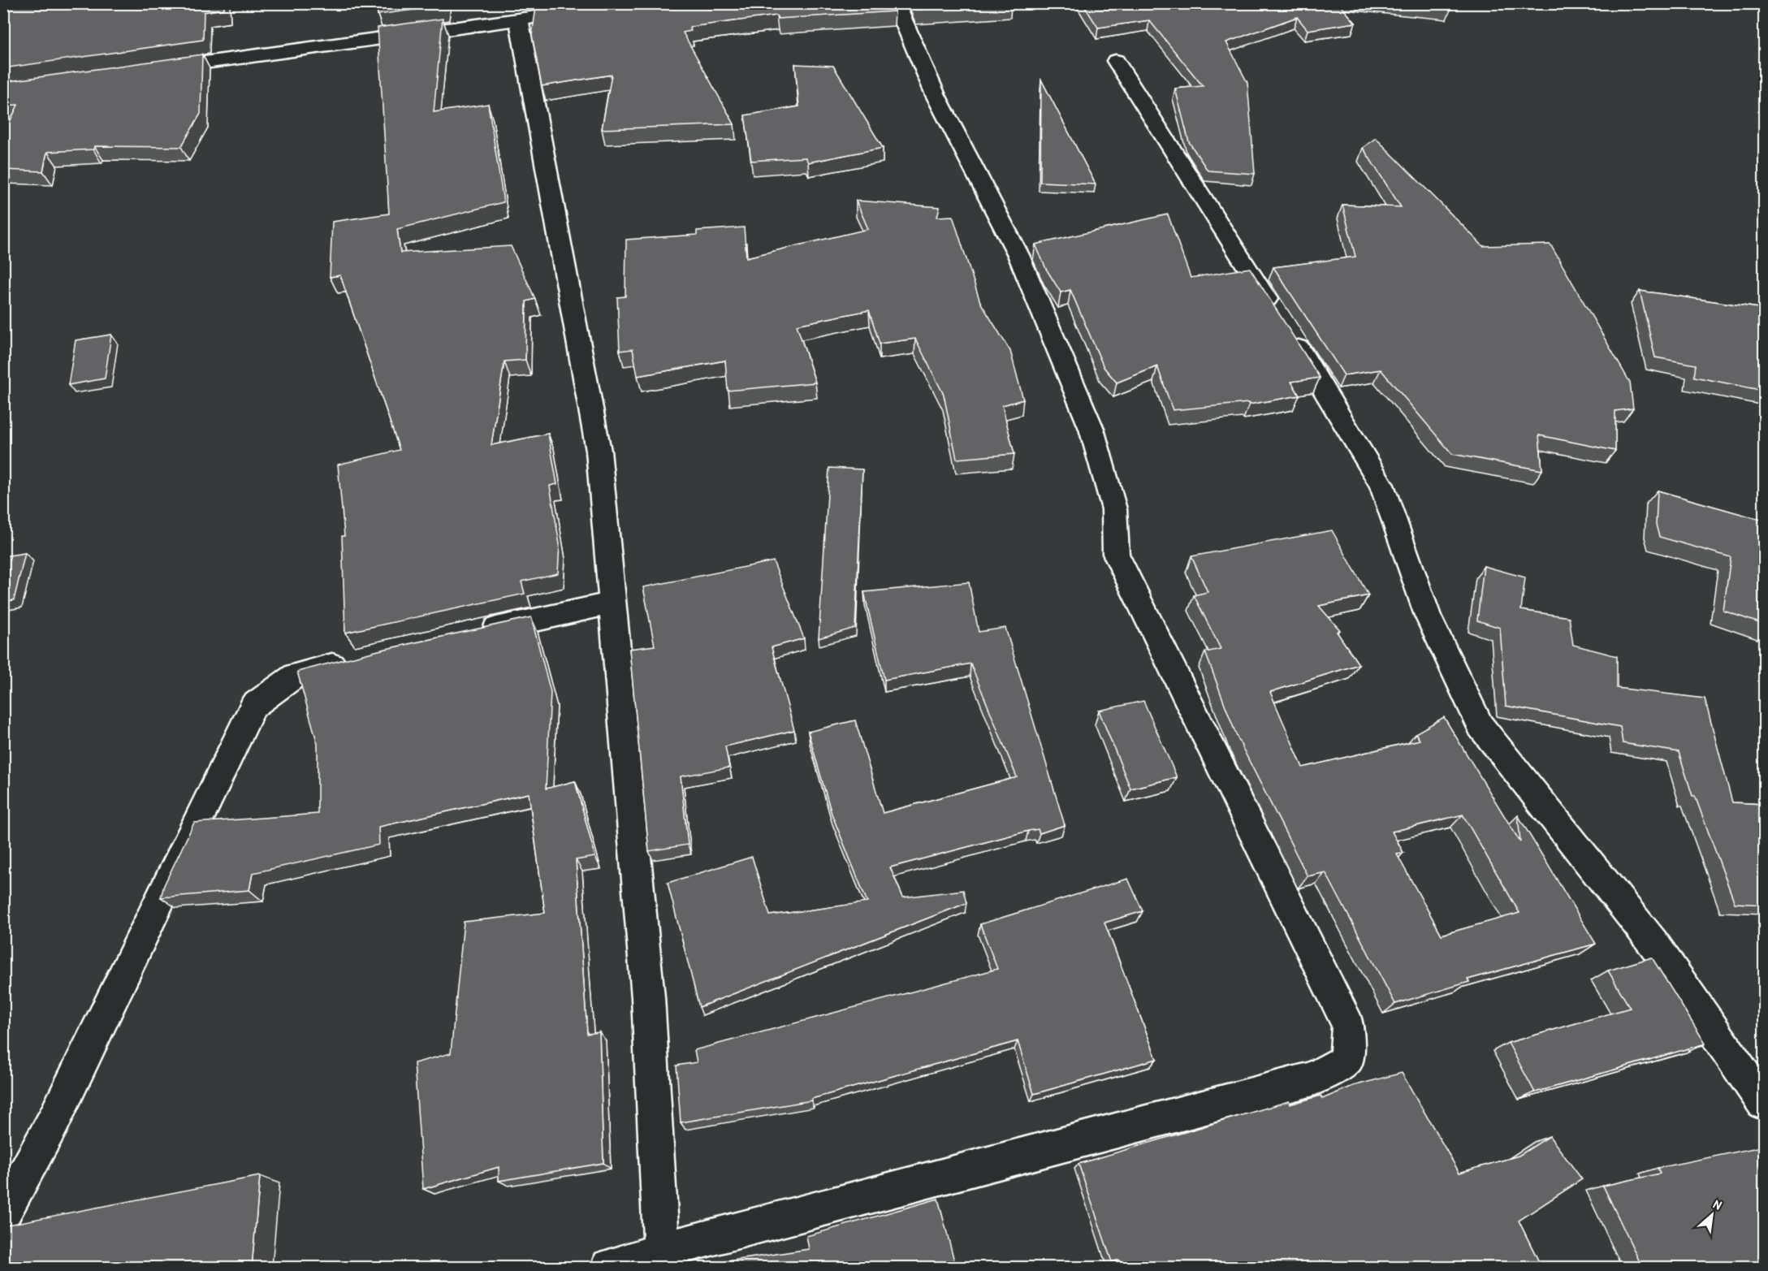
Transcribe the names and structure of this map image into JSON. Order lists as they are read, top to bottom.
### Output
{
  "north": "top right"
}
